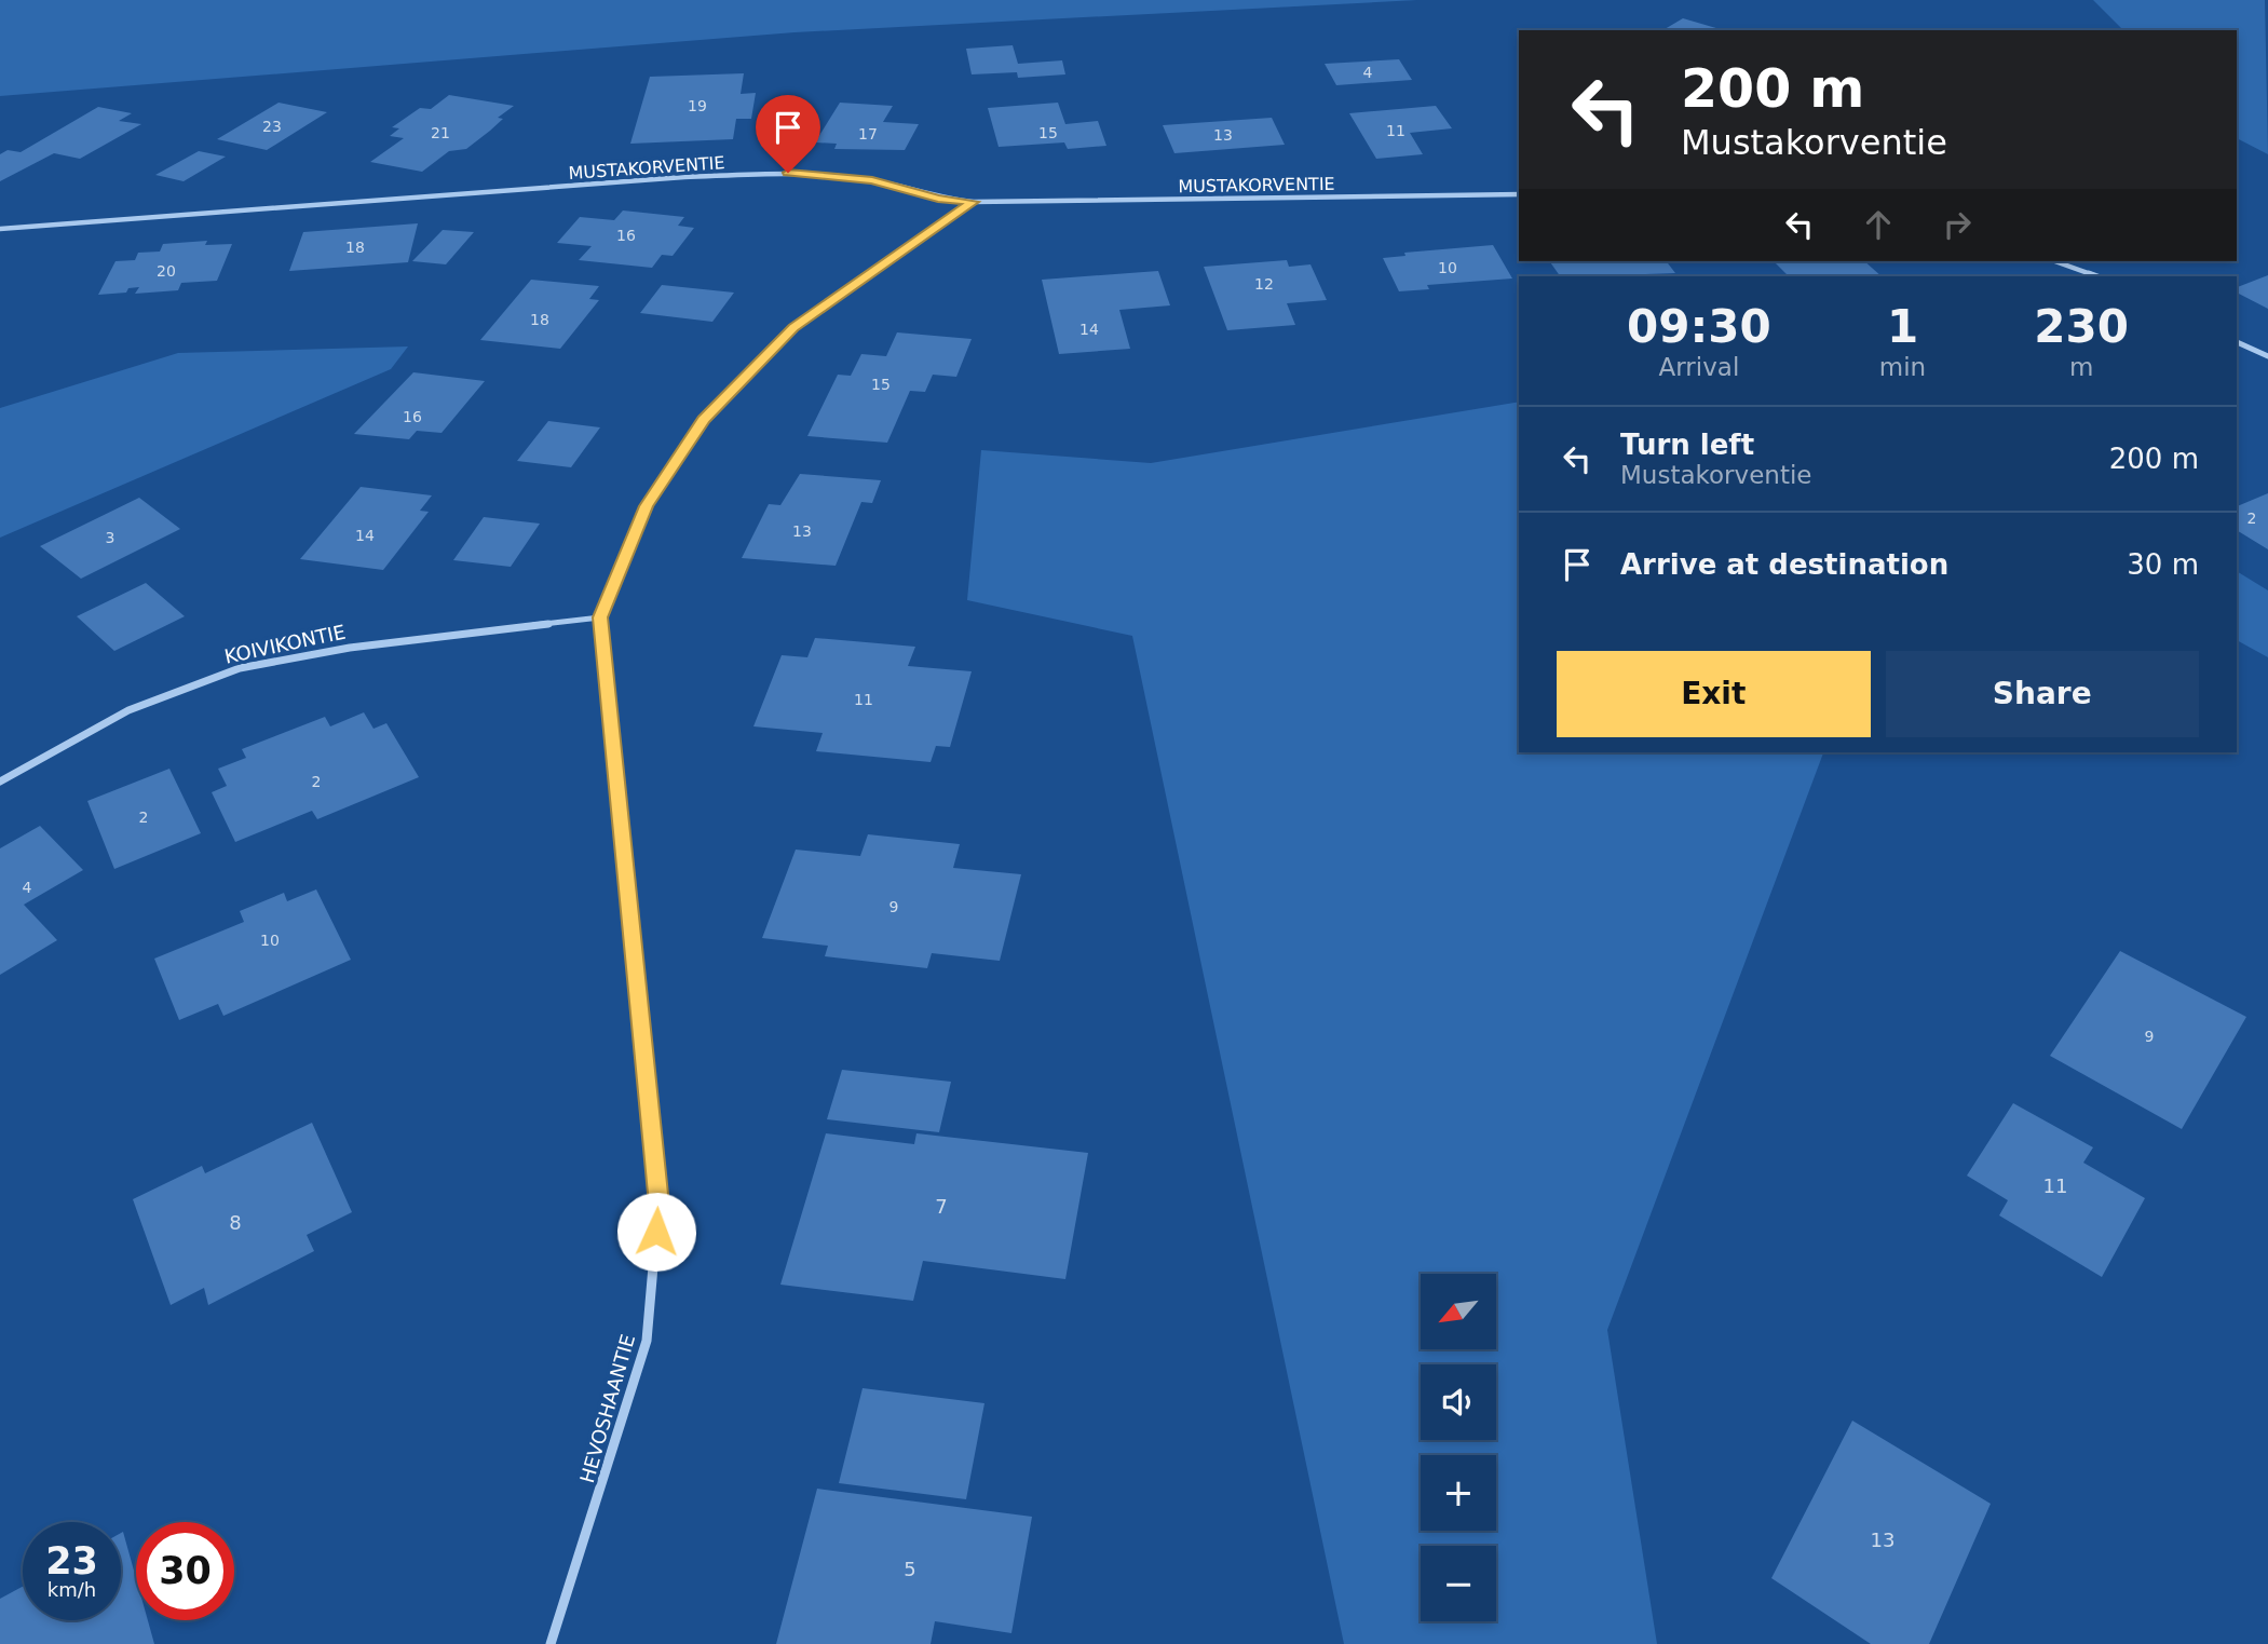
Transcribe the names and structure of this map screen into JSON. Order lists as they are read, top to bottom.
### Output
{
  "streets": {
    "street": ["MUSTAKORVENTIE", "KOIVIKONTIE", "HEVOSHAANTIE"]
  },
  "crossings": [
    ["MUSTAKORVENTIE", "HEVOSHAANTIE"],
    ["KOIVIKONTIE", "HEVOSHAANTIE"]
  ],
  "house_numbers": [
    "4",
    "19",
    "23",
    "11",
    "21",
    "15",
    "17",
    "13",
    "16",
    "18",
    "10",
    "20",
    "12",
    "18",
    "14",
    "15",
    "16",
    "2",
    "13",
    "14",
    "3",
    "11",
    "2",
    "2",
    "4",
    "9",
    "10",
    "9",
    "11",
    "7",
    "8",
    "13",
    "5"
  ],
  "north": "bottom left",
  "page": {
    "turn": ["200 m", "Mustakorventie"],
    "eta": [
      "09:30",
      "Arrival",
      "1",
      "min",
      "230",
      "m"
    ],
    "list": [
      {
        "name": "Turn left",
        "note": "Mustakorventie",
        "value": "200 m"
      },
      {
        "name": "Arrive at destination",
        "value": "30 m"
      }
    ],
    "buttons": ["Exit", "Share"],
    "map_buttons": ["+", "−"],
    "speed": "23 km/h",
    "limit": "30"
  }
}
